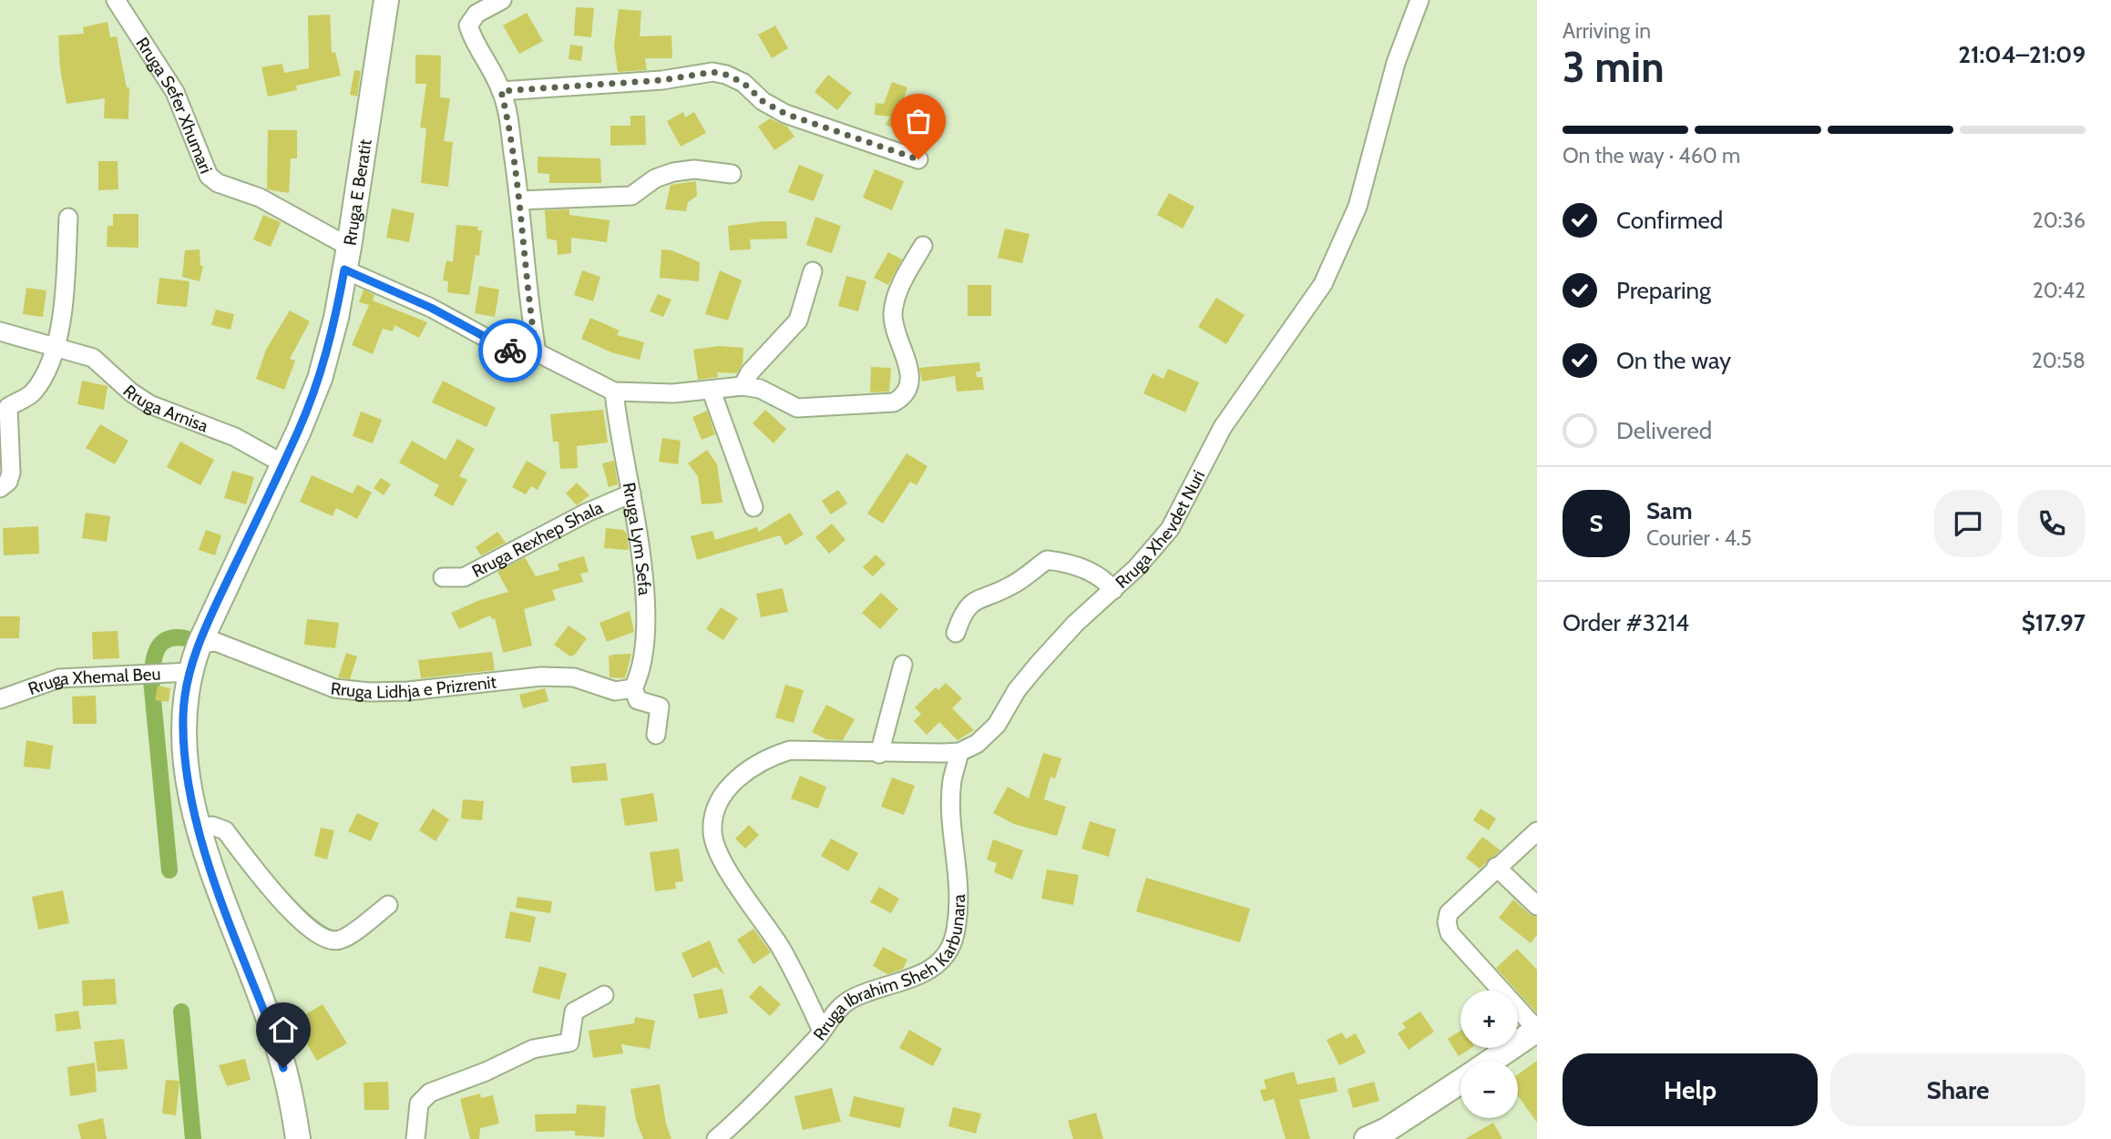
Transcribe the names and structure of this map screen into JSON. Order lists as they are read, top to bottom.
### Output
{
  "streets": {
    "main road": ["Rruga E Beratit"],
    "street": [
      "Rruga Sefer Xhumari",
      "Rruga Arnisa",
      "Rruga Xhevdet Nuri",
      "Rruga Rexhep Shala",
      "Rruga Lym Sefa",
      "Rruga Xhemal Beu",
      "Rruga Lidhja e Prizrenit",
      "Rruga Ibrahim Sheh Karbunara"
    ]
  },
  "crossings": [
    ["Rruga Sefer Xhumari", "Rruga E Beratit"],
    ["Rruga E Beratit", "Rruga Arnisa"],
    ["Rruga E Beratit", "Rruga Xhemal Beu"],
    ["Rruga E Beratit", "Rruga Lidhja e Prizrenit"],
    ["Rruga Xhevdet Nuri", "Rruga Ibrahim Sheh Karbunara"],
    ["Rruga Rexhep Shala", "Rruga Lym Sefa"],
    ["Rruga Lym Sefa", "Rruga Lidhja e Prizrenit"]
  ],
  "page": {
    "heading": ["3 min", "Arriving in", "21:04–21:09"],
    "panel": [
      "Sam",
      "Courier · 4.5",
      "Order #3214",
      "$17.97"
    ],
    "bar": "On the way · 460 m",
    "list": [
      ["Confirmed", "20:36"],
      ["Preparing", "20:42"],
      ["On the way", "20:58"],
      "Delivered"
    ],
    "round": "S",
    "map_buttons": ["+", "−"],
    "buttons": ["Help", "Share"]
  }
}
